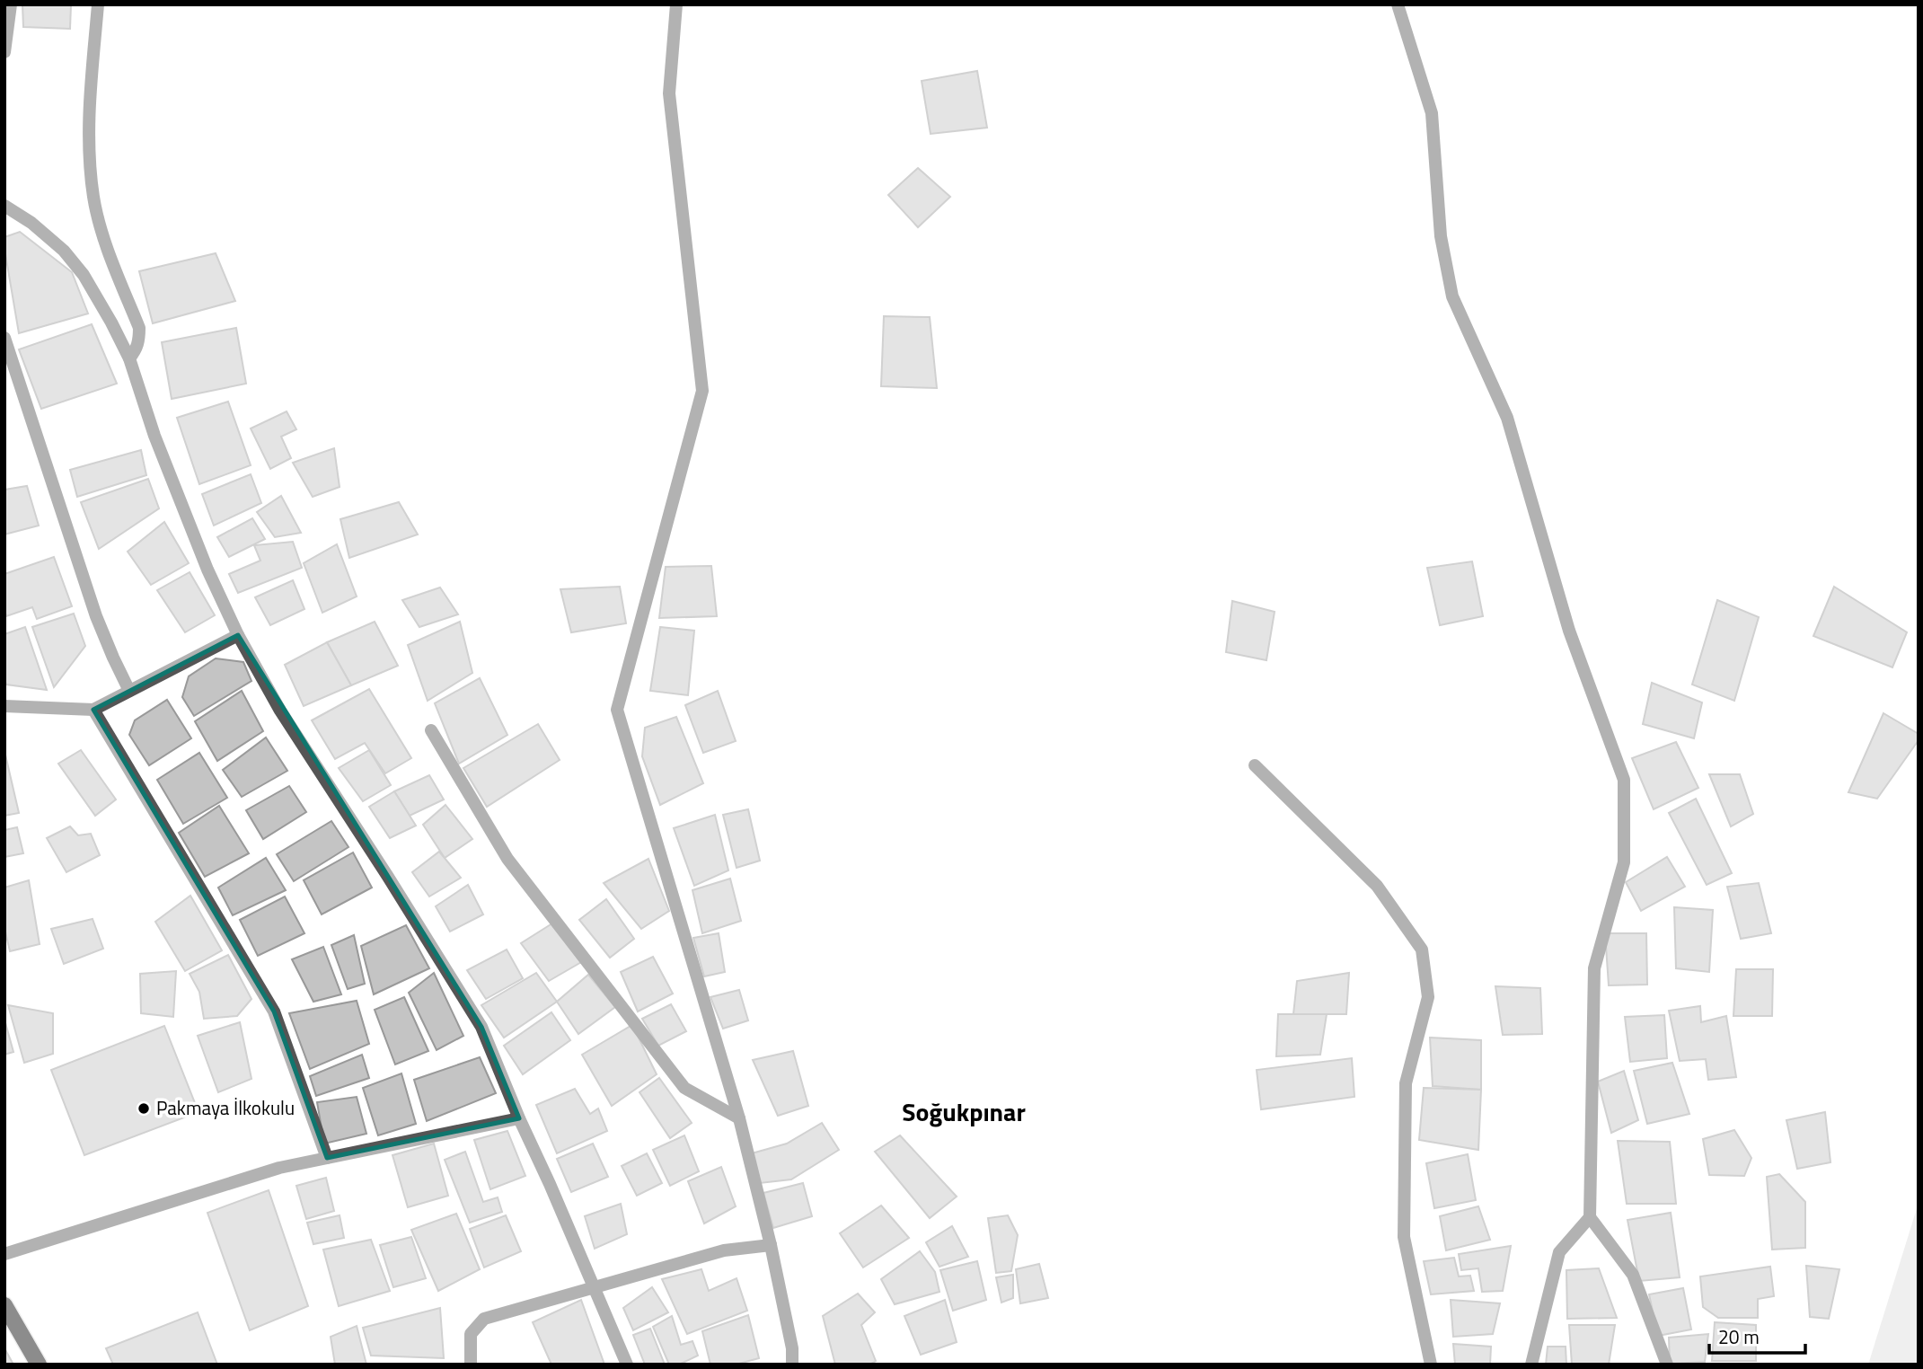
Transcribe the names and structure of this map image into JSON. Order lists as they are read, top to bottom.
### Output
{
  "districts": ["Soğukpınar"],
  "places": ["Pakmaya İlkokulu"],
  "scale_bar": "20 m"
}
